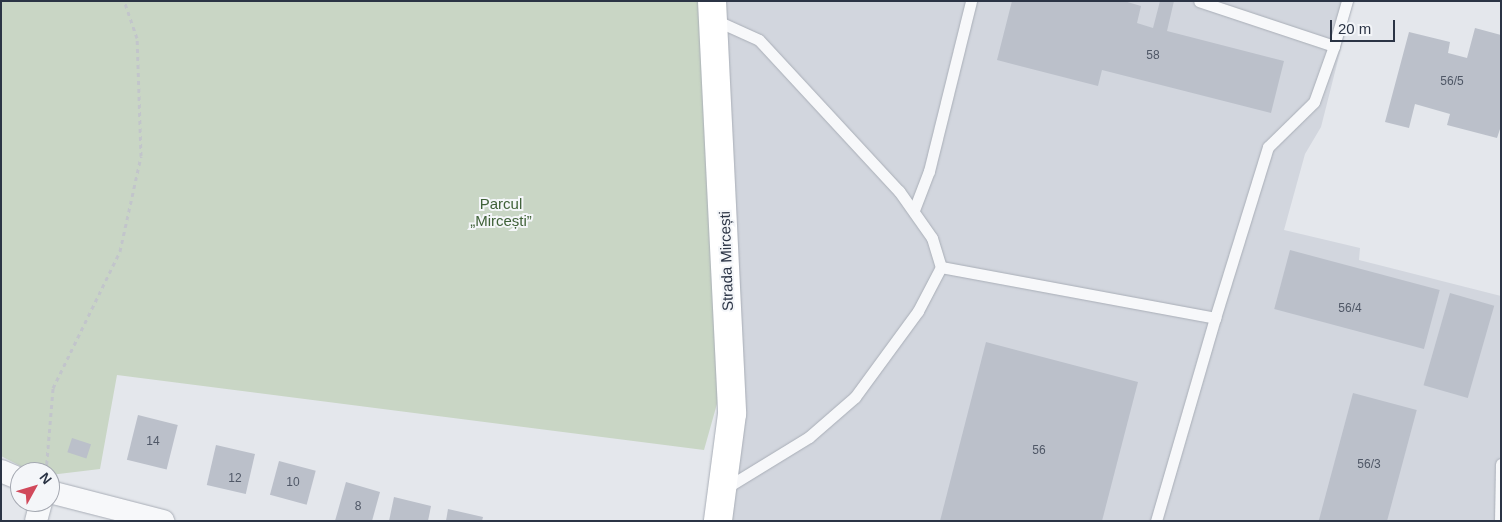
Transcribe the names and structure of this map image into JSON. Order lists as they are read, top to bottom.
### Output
{
  "streets": {
    "main road": ["Strada Mircești"]
  },
  "parks": ["Parcul „Mircești”"],
  "house_numbers": [
    "58",
    "56/5",
    "56/4",
    "14",
    "56",
    "56/3",
    "12",
    "10",
    "8"
  ],
  "scale_bar": "20 m",
  "north": "top right"
}
